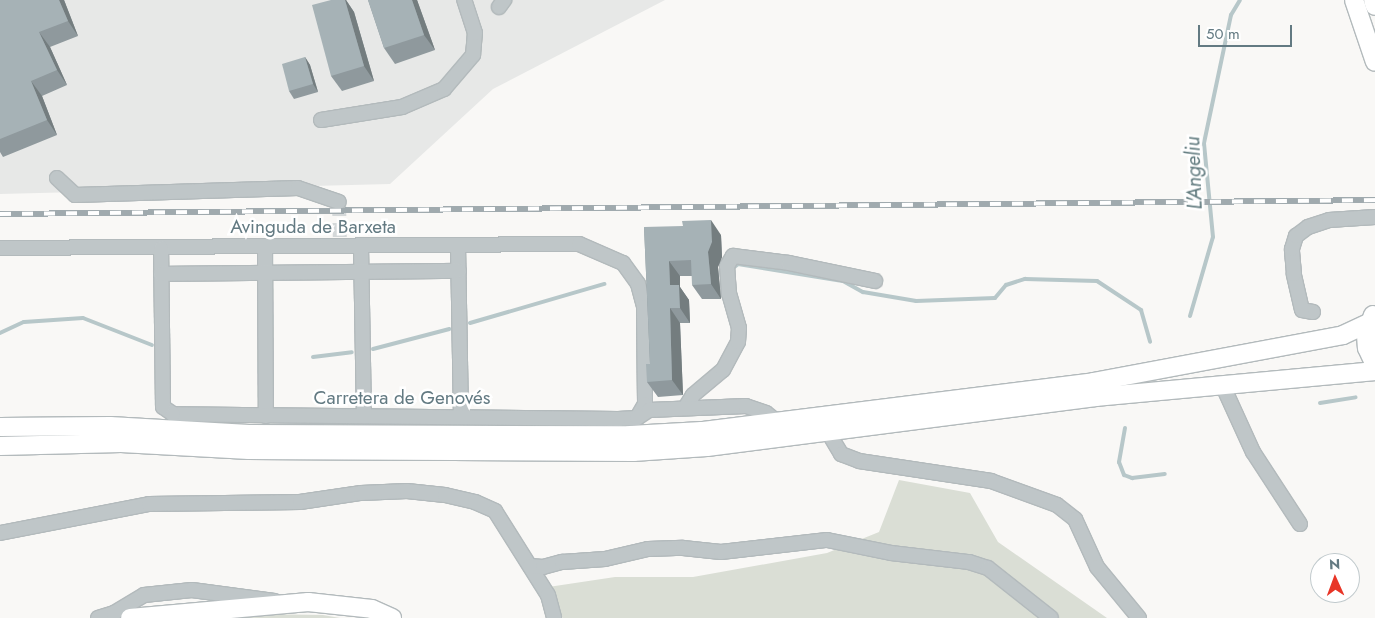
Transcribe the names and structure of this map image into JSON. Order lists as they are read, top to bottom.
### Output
{
  "streets": {
    "street": ["Avinguda de Barxeta", "Carretera de Genovés"]
  },
  "crossings": [
    ["Avinguda de Barxeta", "Carretera de Genovés"]
  ],
  "water": ["L'Angeliu"],
  "scale_bar": "50 m",
  "north": "top"
}
